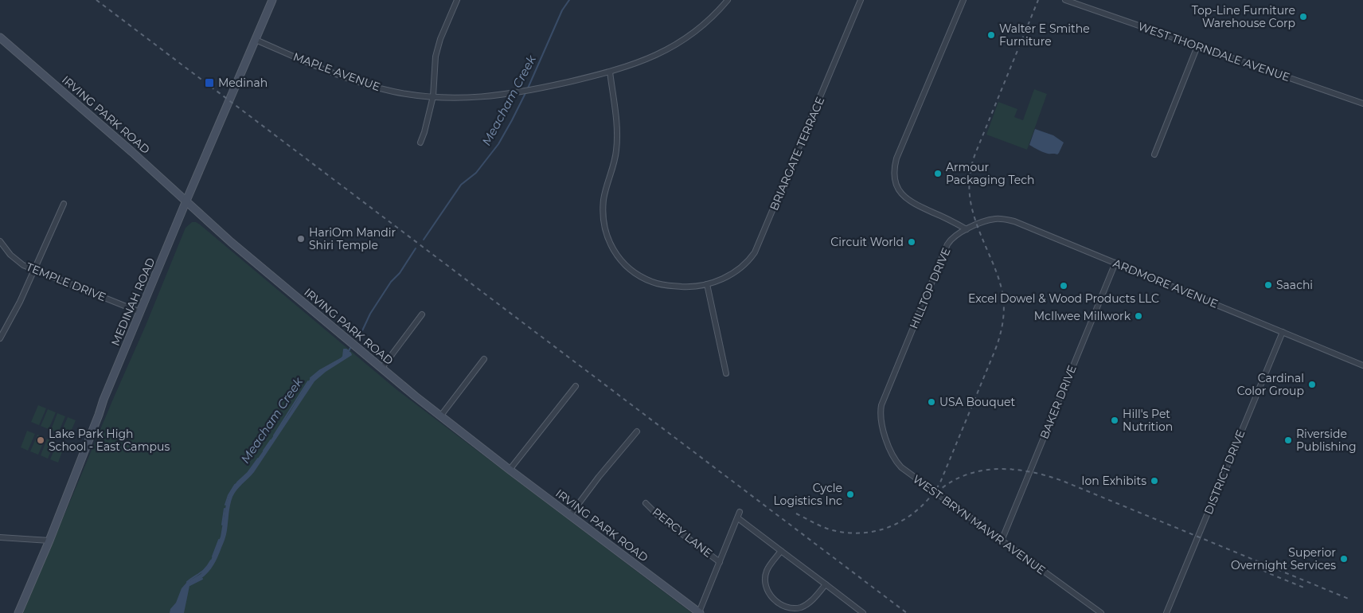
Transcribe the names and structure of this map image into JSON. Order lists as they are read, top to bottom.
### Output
{
  "streets": {
    "main road": ["IRVING PARK ROAD", "MEDINAH ROAD"],
    "street": [
      "WEST THORNDALE AVENUE",
      "MAPLE AVENUE",
      "BRIARGATE TERRACE",
      "TEMPLE DRIVE",
      "ARDMORE AVENUE",
      "HILLTOP DRIVE",
      "BAKER DRIVE",
      "DISTRICT DRIVE",
      "WEST BRYN MAWR AVENUE",
      "PERCY LANE"
    ]
  },
  "crossings": [
    ["MAPLE AVENUE", "BRIARGATE TERRACE"],
    ["MAPLE AVENUE", "MEDINAH ROAD"],
    ["IRVING PARK ROAD", "MEDINAH ROAD"],
    ["TEMPLE DRIVE", "MEDINAH ROAD"],
    ["ARDMORE AVENUE", "HILLTOP DRIVE"],
    ["ARDMORE AVENUE", "BAKER DRIVE"],
    ["ARDMORE AVENUE", "DISTRICT DRIVE"],
    ["HILLTOP DRIVE", "WEST BRYN MAWR AVENUE"],
    ["BAKER DRIVE", "WEST BRYN MAWR AVENUE"]
  ],
  "water": ["Meacham Creek"],
  "places": {
    "other": [
      "Top-Line Furniture Warehouse Corp",
      "Walter E Smithe Furniture",
      "Armour Packaging Tech",
      "HariOm Mandir Shiri Temple",
      "Circuit World",
      "Saachi",
      "Excel Dowel & Wood Products LLC",
      "McIlwee Millwork",
      "Cardinal Color Group",
      "USA Bouquet",
      "Hill's Pet Nutrition",
      "Lake Park High School - East Campus",
      "Riverside Publishing",
      "Ion Exhibits",
      "Cycle Logistics Inc",
      "Superior Overnight Services"
    ],
    "transit": ["Medinah"]
  }
}
